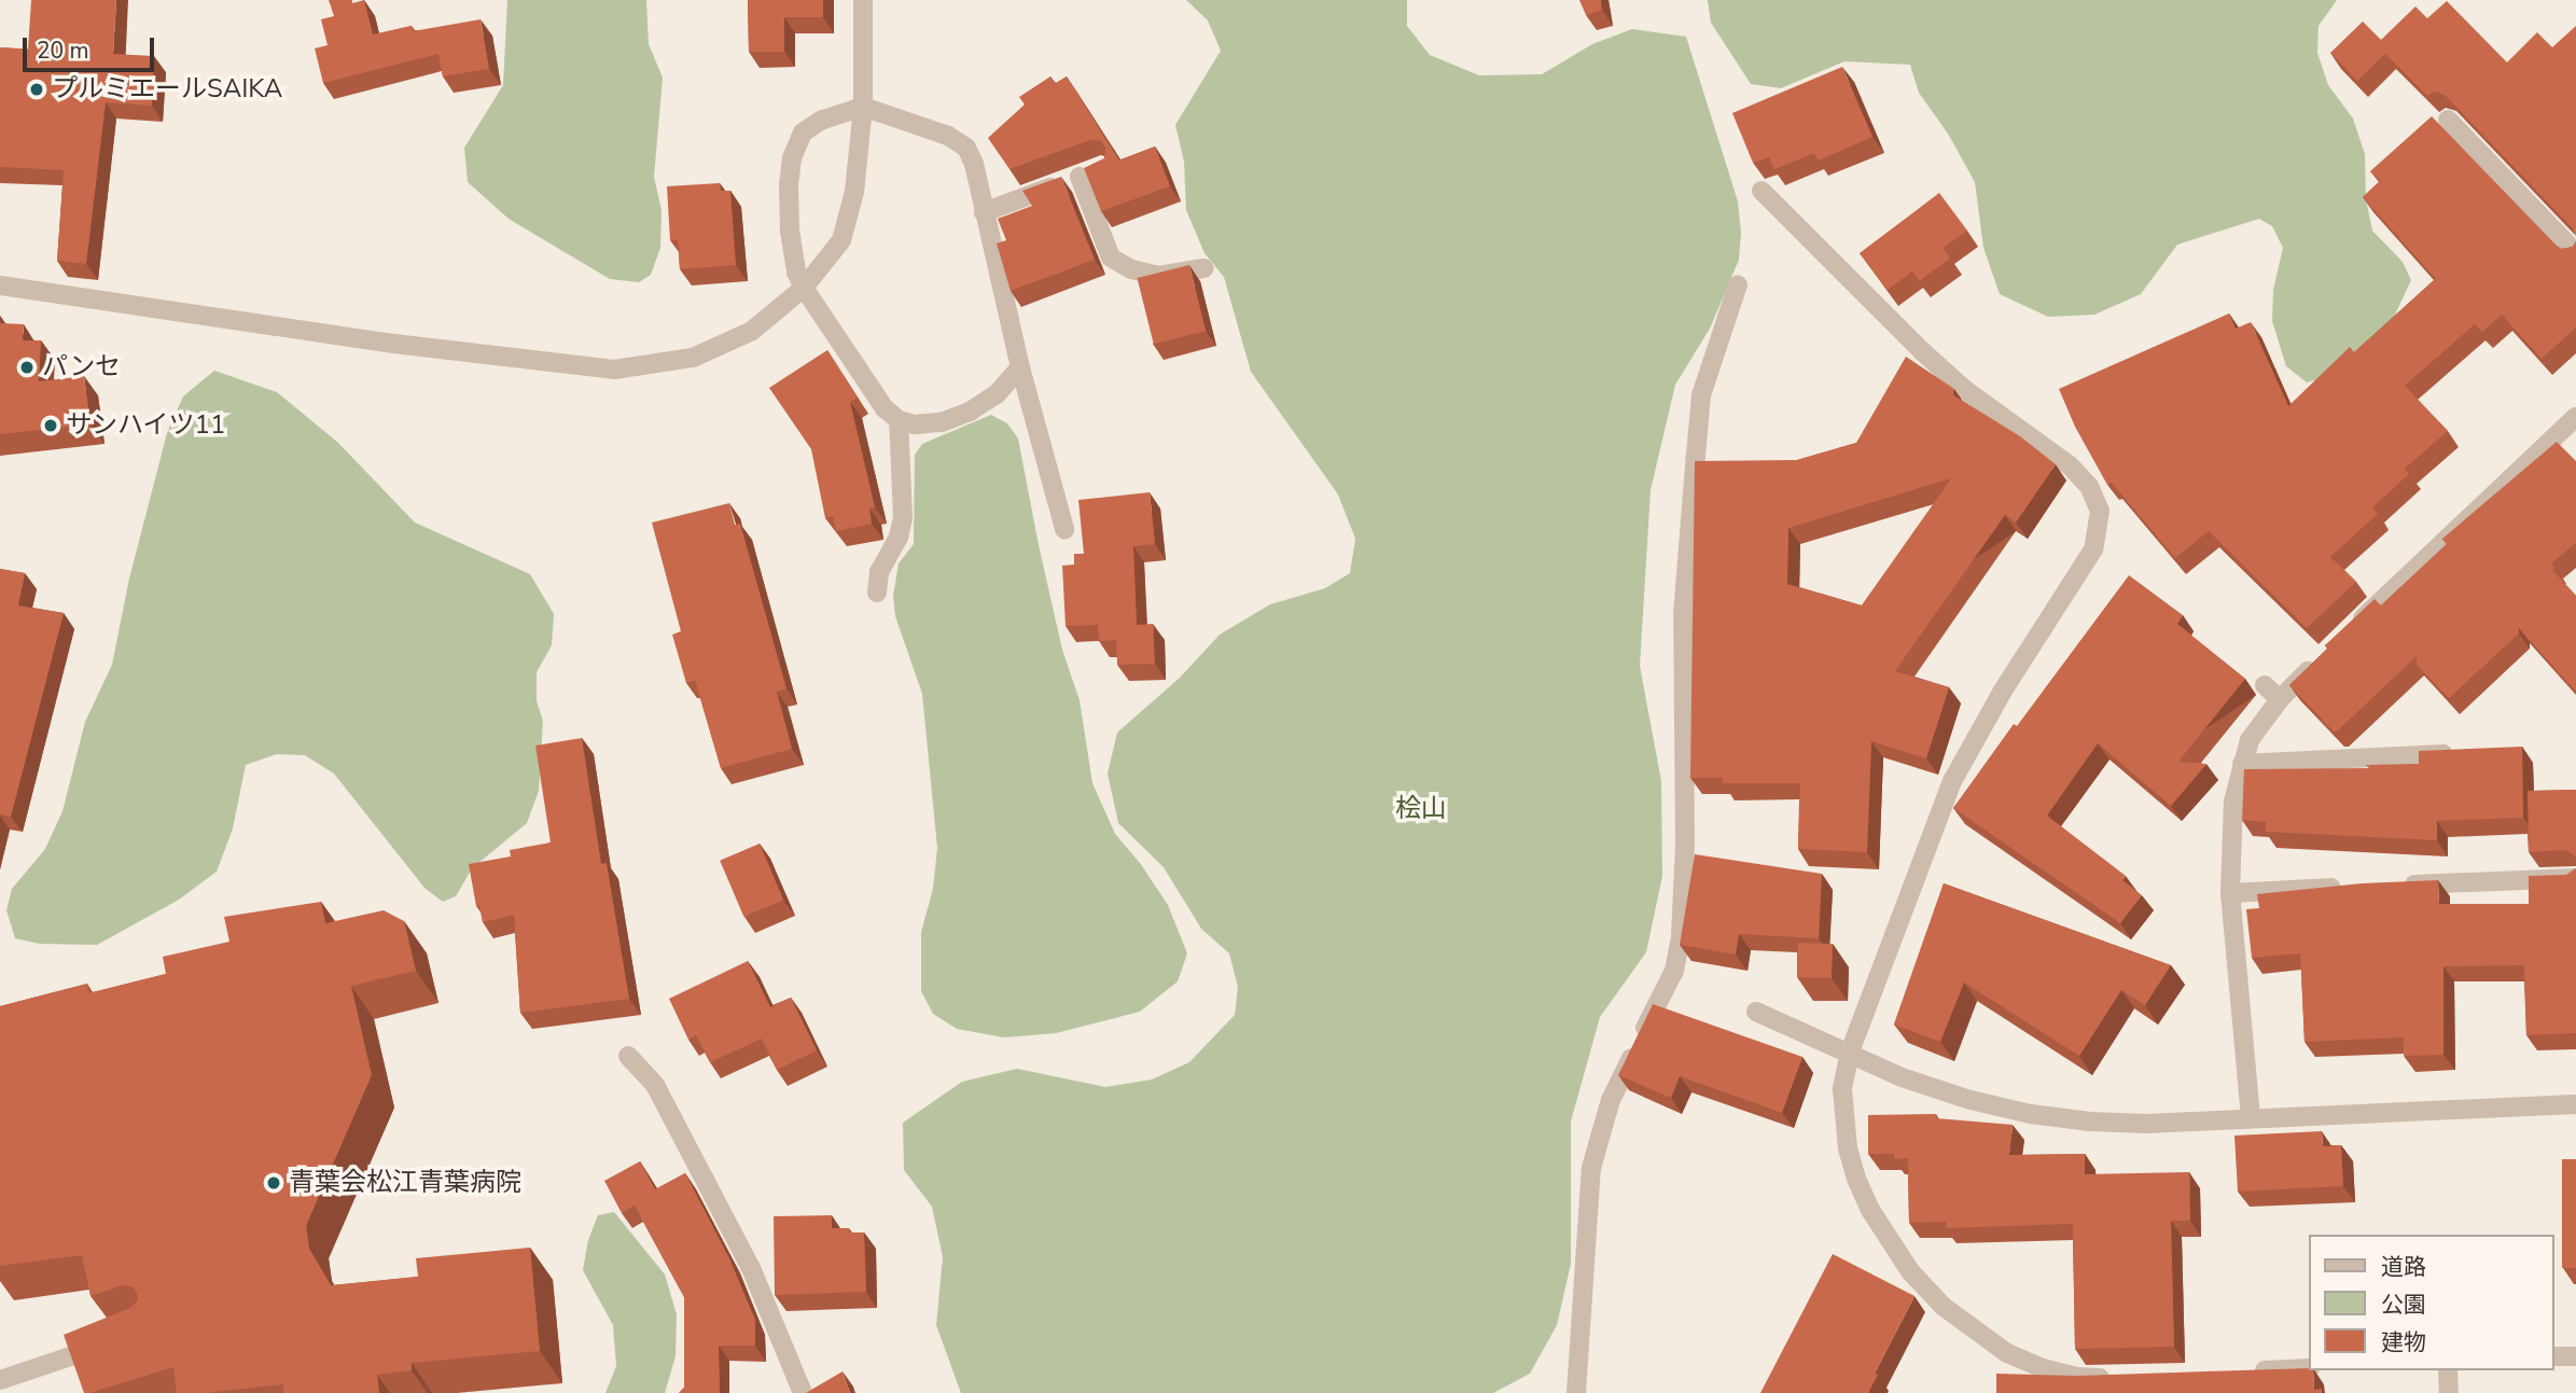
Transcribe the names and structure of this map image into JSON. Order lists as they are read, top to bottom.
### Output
{
  "parks": ["桧山"],
  "places": [
    "プルミエールSAIKA",
    "パンセ",
    "サンハイツ11",
    "青葉会松江青葉病院"
  ],
  "legend": ["道路", "公園", "建物"],
  "scale_bar": "20 m"
}
